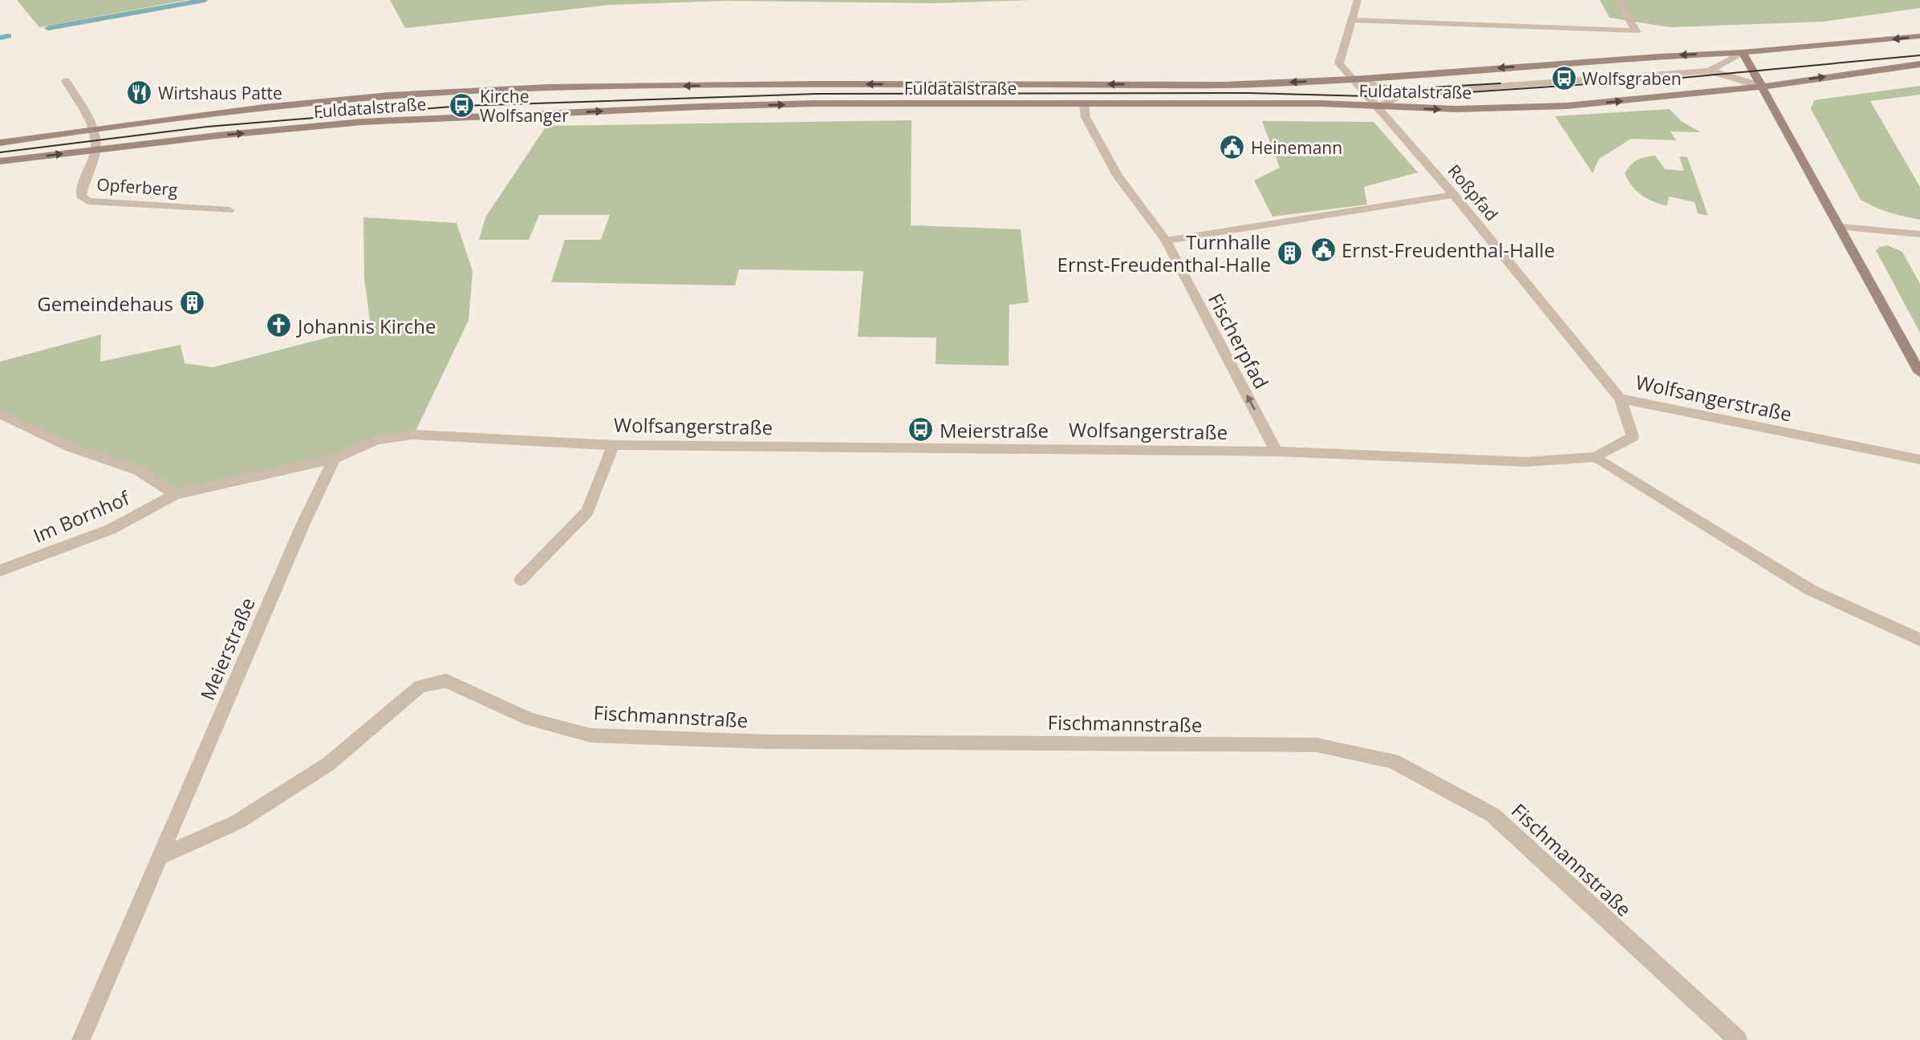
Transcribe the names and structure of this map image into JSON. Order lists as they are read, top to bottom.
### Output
{
  "streets": {
    "main road": ["Fuldatalstraße"],
    "street": [
      "Opferberg",
      "Roßpfad",
      "Fischerpfad",
      "Wolfsangerstraße",
      "Im Bornhof",
      "Meierstraße",
      "Fischmannstraße"
    ]
  },
  "crossings": [
    ["Fuldatalstraße", "Opferberg"],
    ["Fuldatalstraße", "Roßpfad"],
    ["Fuldatalstraße", "Fischerpfad"],
    ["Roßpfad", "Wolfsangerstraße"],
    ["Fischerpfad", "Wolfsangerstraße"],
    ["Wolfsangerstraße", "Im Bornhof"],
    ["Wolfsangerstraße", "Meierstraße"],
    ["Meierstraße", "Fischmannstraße"]
  ],
  "one_way": ["Fischerpfad"],
  "places": {
    "bus stop": ["Wolfsgraben", "Kirche Wolfsanger", "Meierstraße"],
    "restaurant": ["Wirtshaus Patte"],
    "public building": ["Heinemann", "Ernst-Freudenthal-Halle"],
    "building": ["Turnhalle Ernst‐Freudenthal‐Halle", "Gemeindehaus"],
    "church": ["Johannis Kirche"]
  }
}
